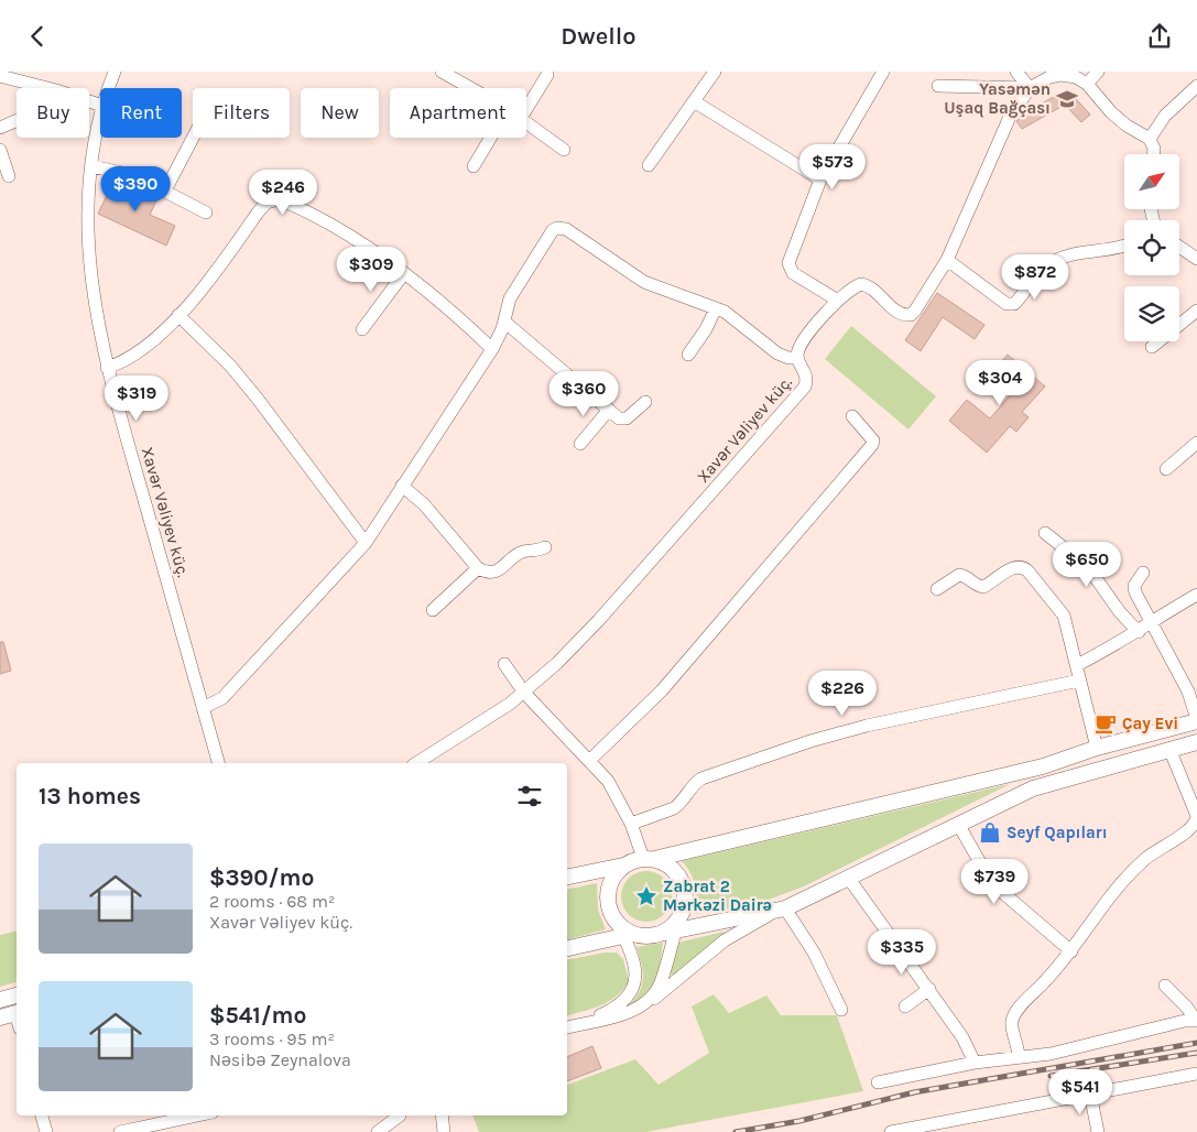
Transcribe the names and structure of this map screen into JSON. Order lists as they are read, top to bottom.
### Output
{
  "streets": {
    "street": ["Xavər Vəliyev küç."]
  },
  "places": {
    "school or university": ["Yasəmən Uşaq Bağçası"],
    "cafe": ["Çay Evi"],
    "shop": ["Seyf Qapıları"],
    "place": ["Zabrat 2 Mərkəzi Dairə"]
  },
  "north": "top right",
  "page": {
    "header": "Dwello",
    "chip": [
      "Buy",
      "Rent",
      "Filters",
      "New",
      "Apartment"
    ],
    "price": [
      "$573",
      "$390",
      "$246",
      "$309",
      "$872",
      "$304",
      "$360",
      "$319",
      "$650",
      "$226",
      "$739",
      "$335",
      "$541"
    ],
    "heading": "13 homes",
    "list": [
      {
        "name": "$390/mo",
        "note": "2 rooms · 68 m² · Xavər Vəliyev küç."
      },
      {
        "name": "$541/mo",
        "note": "3 rooms · 95 m² · Nəsibə Zeynalova"
      }
    ]
  }
}
